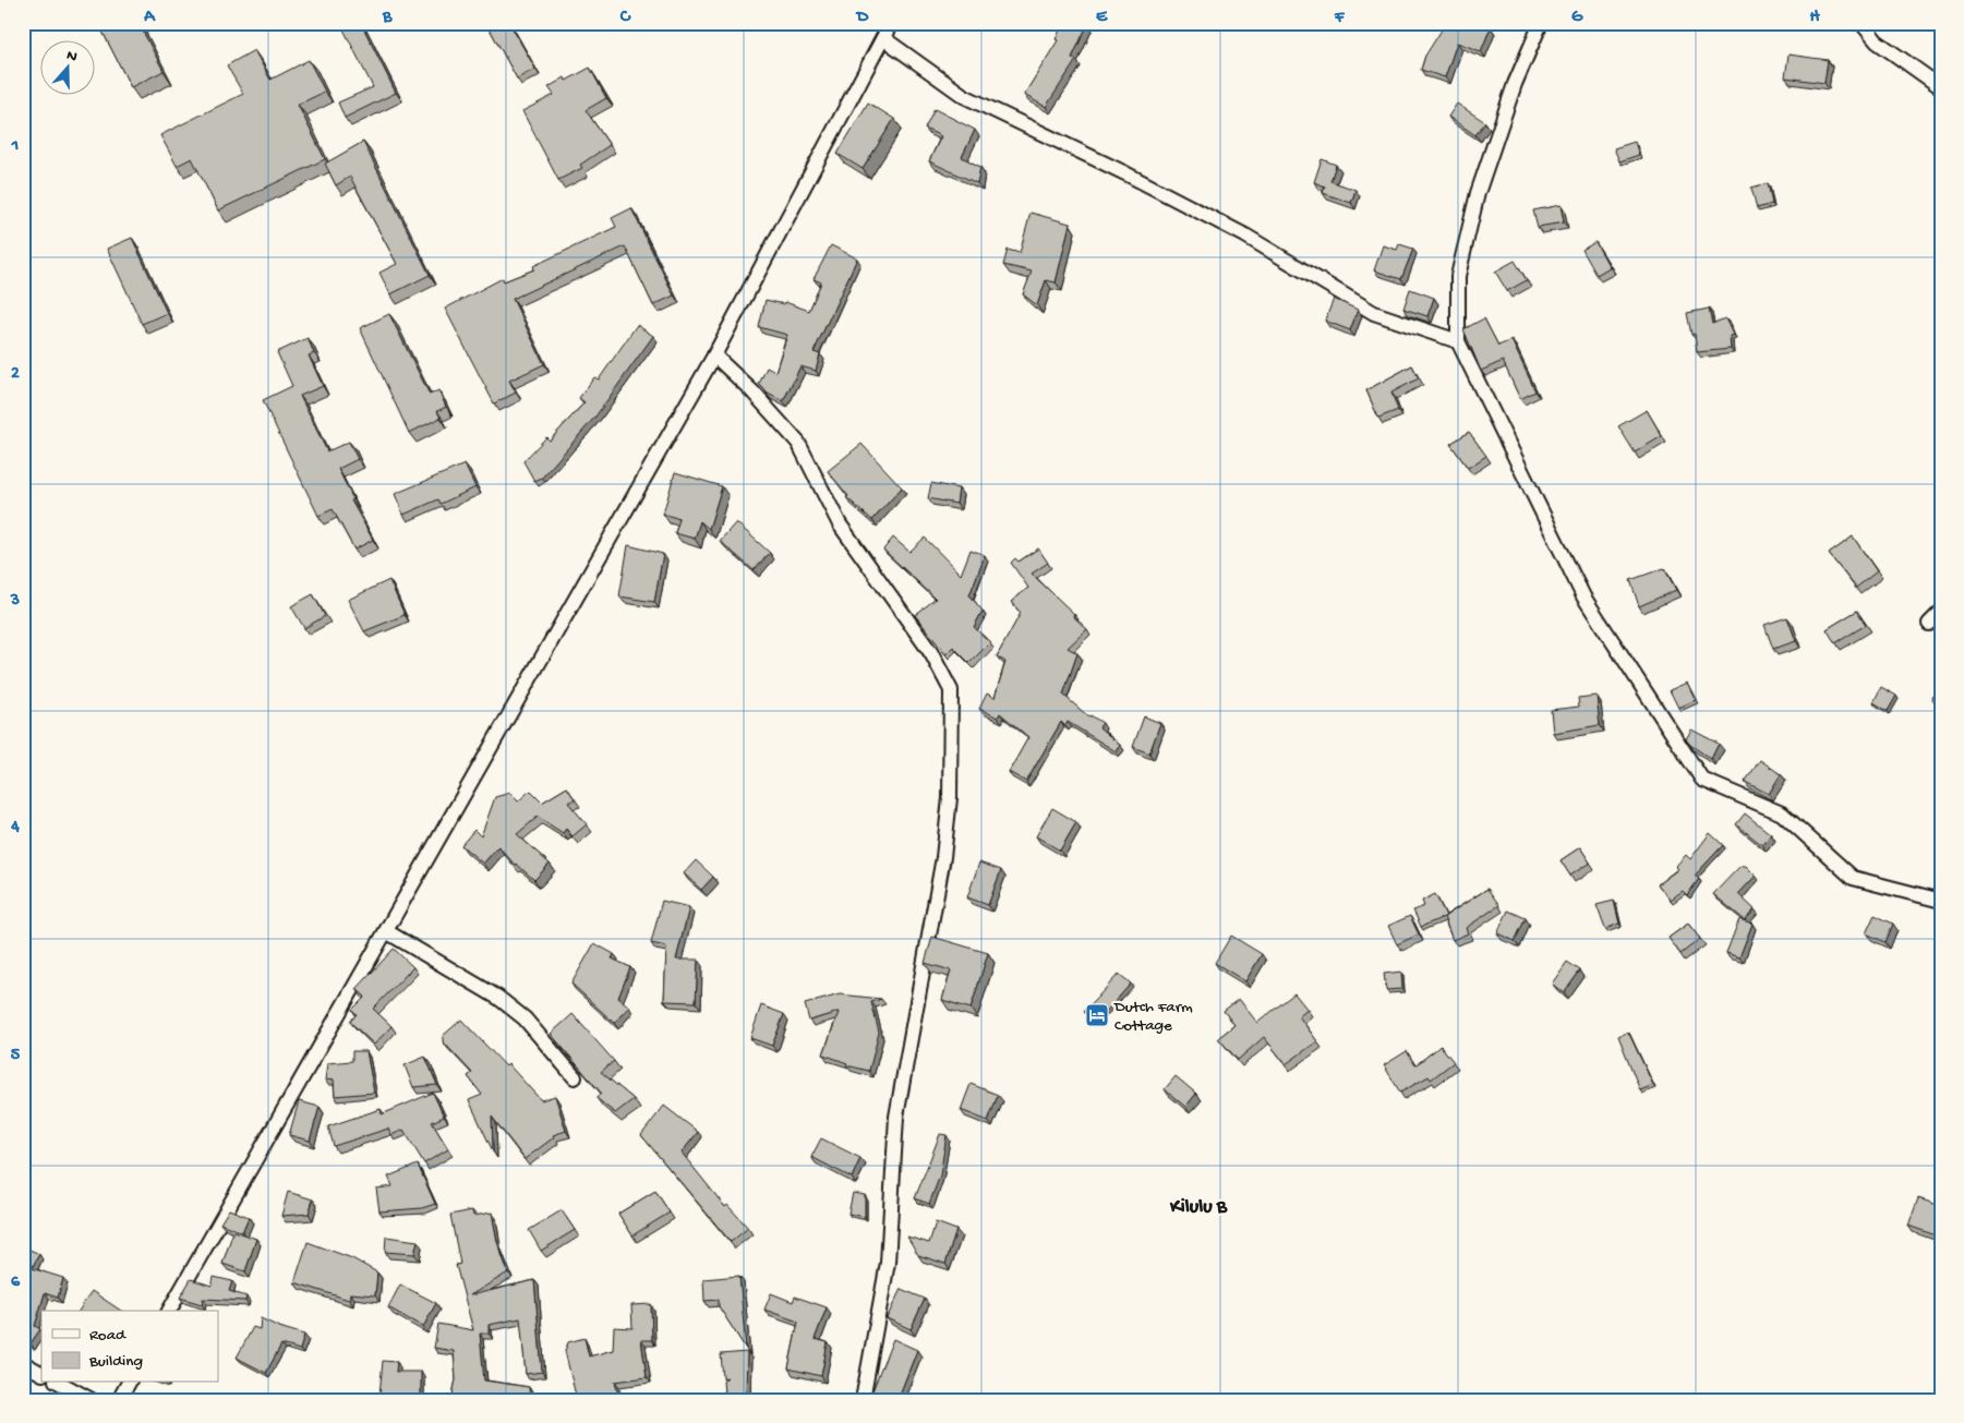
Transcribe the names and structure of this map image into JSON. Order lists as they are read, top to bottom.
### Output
{
  "districts": ["Kilulu B"],
  "places": {
    "hotel": ["Dutch Farm Cottage"]
  },
  "legend": ["Road", "Building"],
  "north": "top",
  "grid": {
    "columns": [
      "A",
      "B",
      "C",
      "D",
      "E",
      "F",
      "G",
      "H"
    ],
    "rows": [
      "1",
      "2",
      "3",
      "4",
      "5",
      "6"
    ]
  }
}
